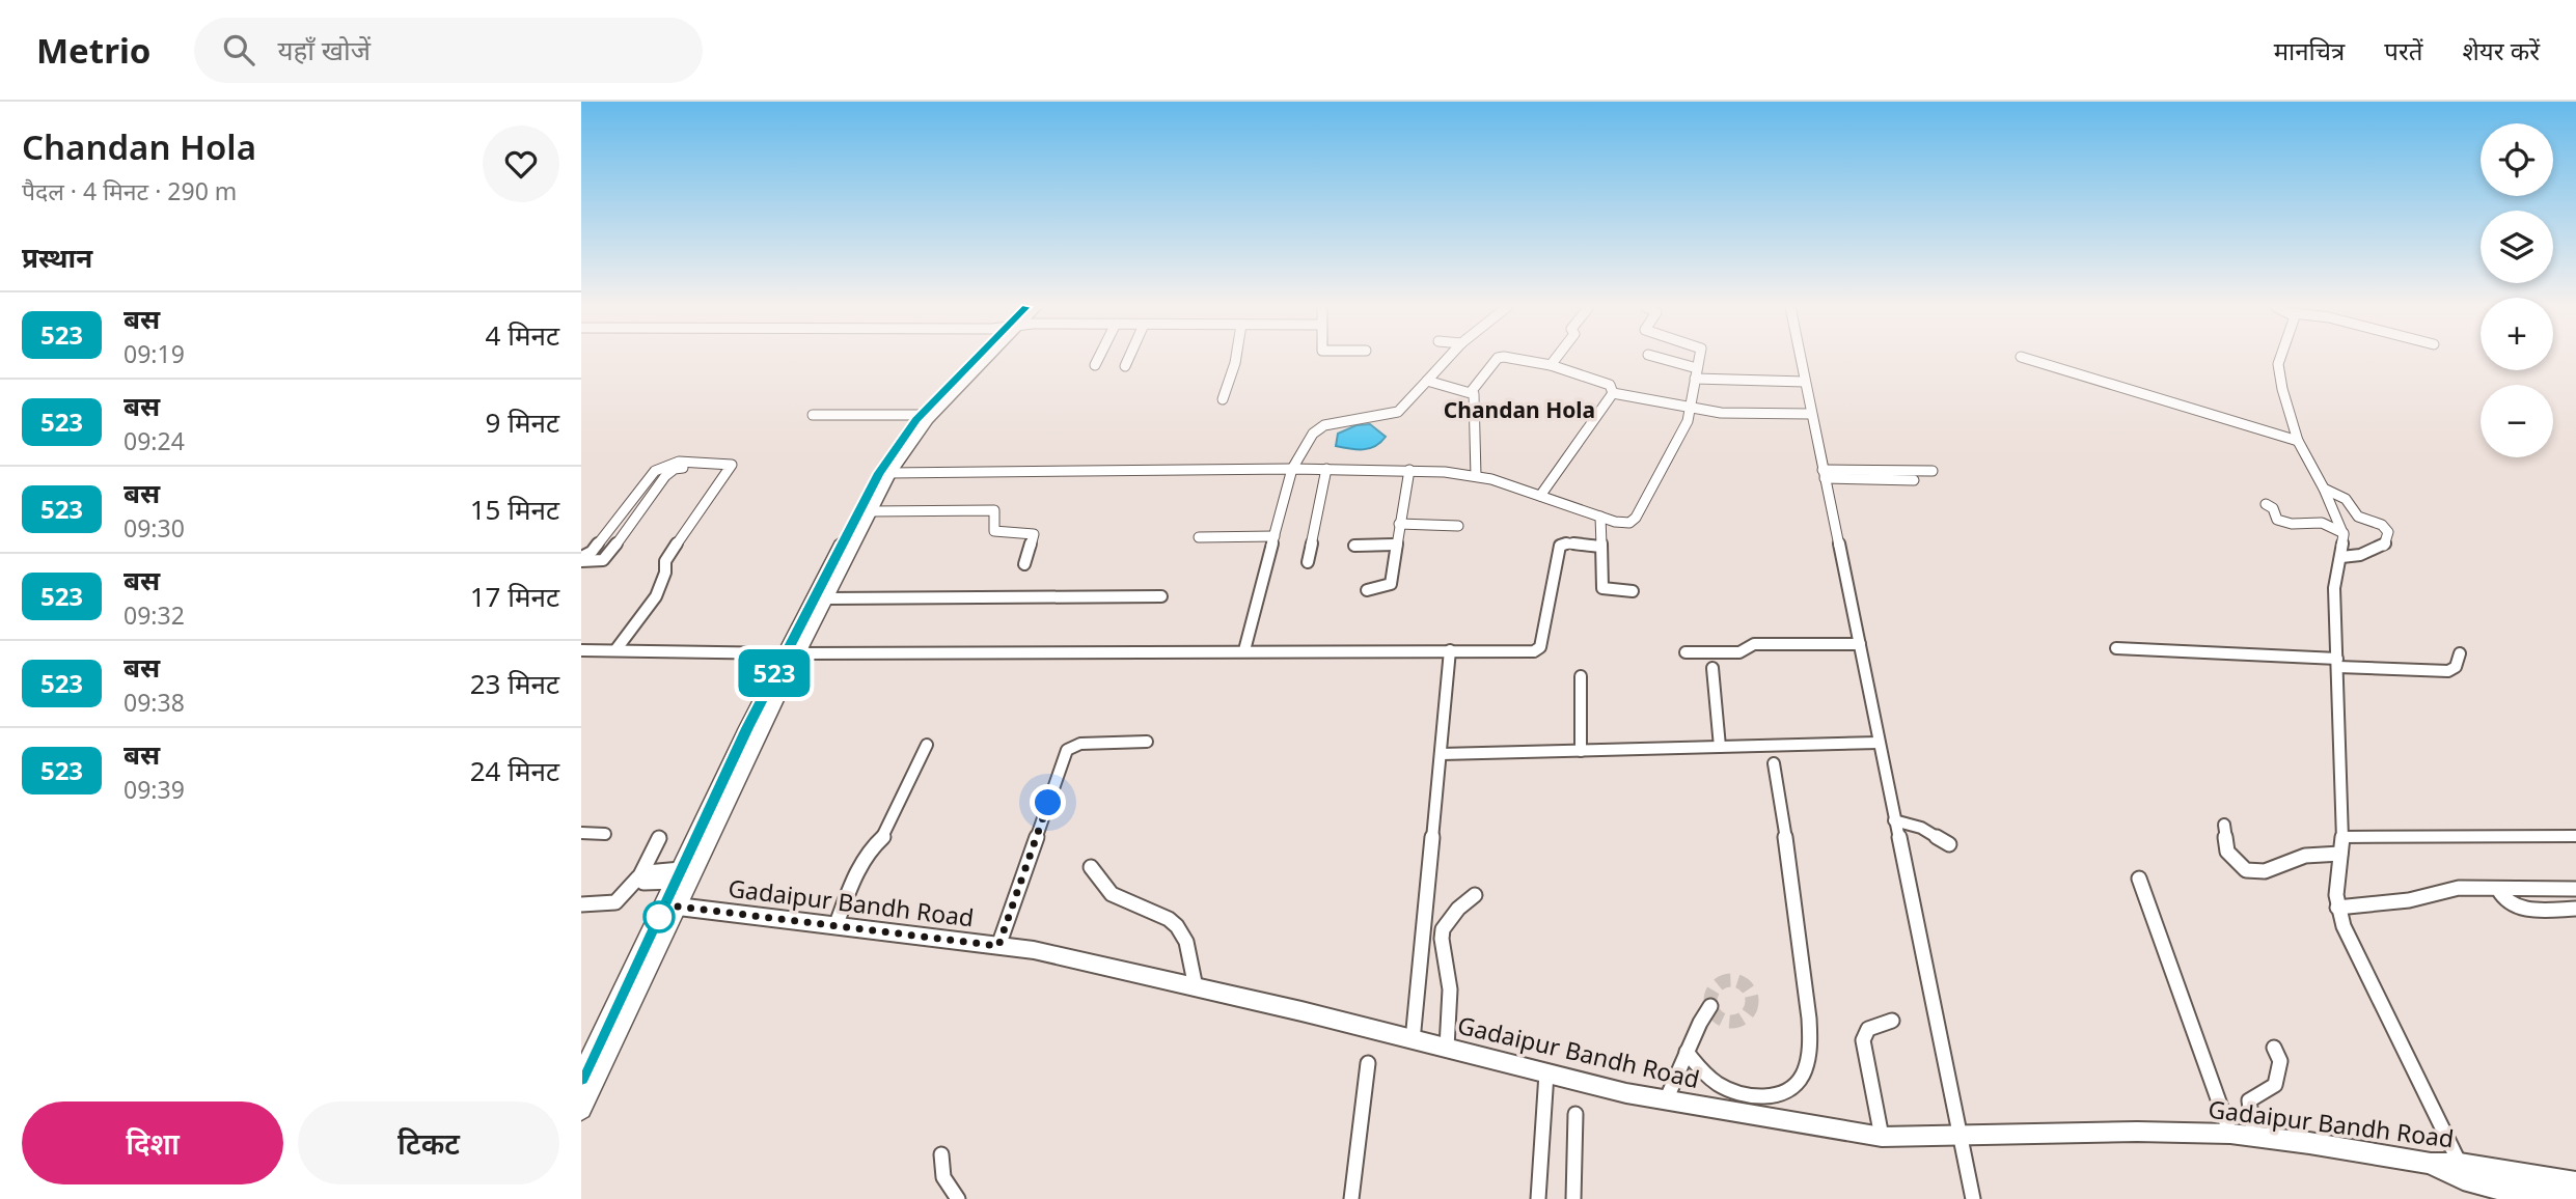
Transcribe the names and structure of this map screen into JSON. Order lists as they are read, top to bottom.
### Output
{
  "streets": {
    "street": ["Gadaipur Bandh Road"]
  },
  "districts": ["Chandan Hola"],
  "lines": ["bus line 523"],
  "page": {
    "header": "Metrio",
    "search": "यहाँ खोजें",
    "nav": ["मानचित्र", "परतें", "शेयर करें"],
    "heading": [
      ["Chandan Hola", "पैदल · 4 मिनट · 290 m"],
      "प्रस्थान"
    ],
    "on_map": "523",
    "map_buttons": ["+", "−"],
    "list": [
      {
        "mark": "523",
        "name": "बस",
        "note": "09:19",
        "value": "4 मिनट"
      },
      {
        "mark": "523",
        "name": "बस",
        "note": "09:24",
        "value": "9 मिनट"
      },
      {
        "mark": "523",
        "name": "बस",
        "note": "09:30",
        "value": "15 मिनट"
      },
      {
        "mark": "523",
        "name": "बस",
        "note": "09:32",
        "value": "17 मिनट"
      },
      {
        "mark": "523",
        "name": "बस",
        "note": "09:38",
        "value": "23 मिनट"
      },
      {
        "mark": "523",
        "name": "बस",
        "note": "09:39",
        "value": "24 मिनट"
      }
    ],
    "buttons": ["दिशा", "टिकट"]
  }
}
